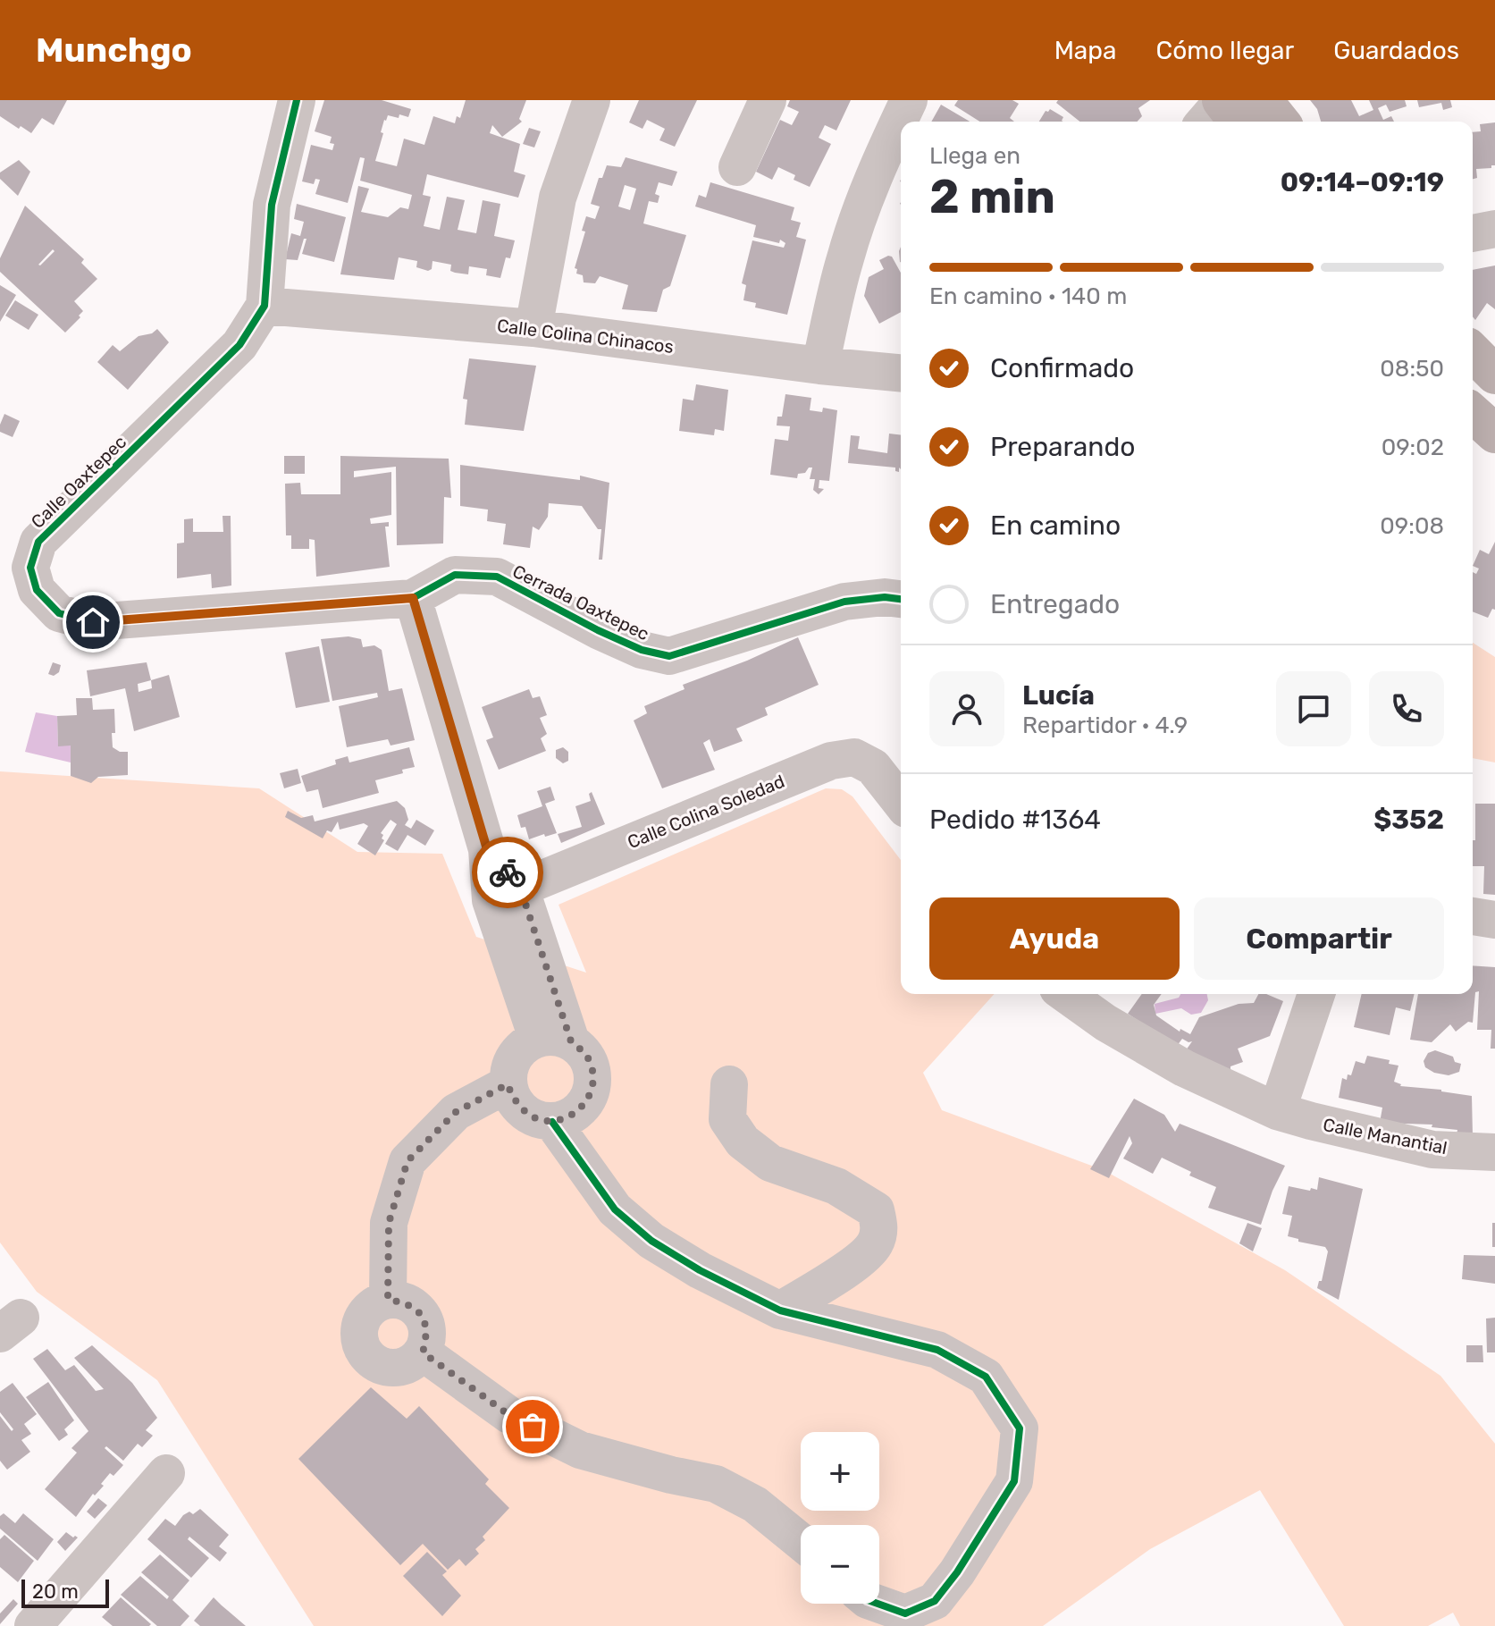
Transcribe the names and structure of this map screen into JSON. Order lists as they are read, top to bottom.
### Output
{
  "streets": {
    "street": [
      "Calle Colina Chinacos",
      "Calle Oaxtepec",
      "Cerrada Oaxtepec",
      "Calle Colina Soledad",
      "Calle Manantial"
    ]
  },
  "crossings": [
    ["Calle Colina Chinacos", "Calle Oaxtepec"],
    ["Calle Oaxtepec", "Cerrada Oaxtepec"]
  ],
  "scale_bar": "20 m",
  "page": {
    "header": "Munchgo",
    "nav": ["Mapa", "Cómo llegar", "Guardados"],
    "heading": ["2 min", "Llega en", "09:14–09:19"],
    "panel": [
      "Lucía",
      "Repartidor · 4.9",
      "Pedido #1364",
      "$352"
    ],
    "bar": "En camino · 140 m",
    "list": [
      ["Confirmado", "08:50"],
      ["Preparando", "09:02"],
      ["En camino", "09:08"],
      "Entregado"
    ],
    "buttons": ["Ayuda", "Compartir"],
    "map_buttons": ["+", "−"],
    "scale": "20 m"
  }
}
